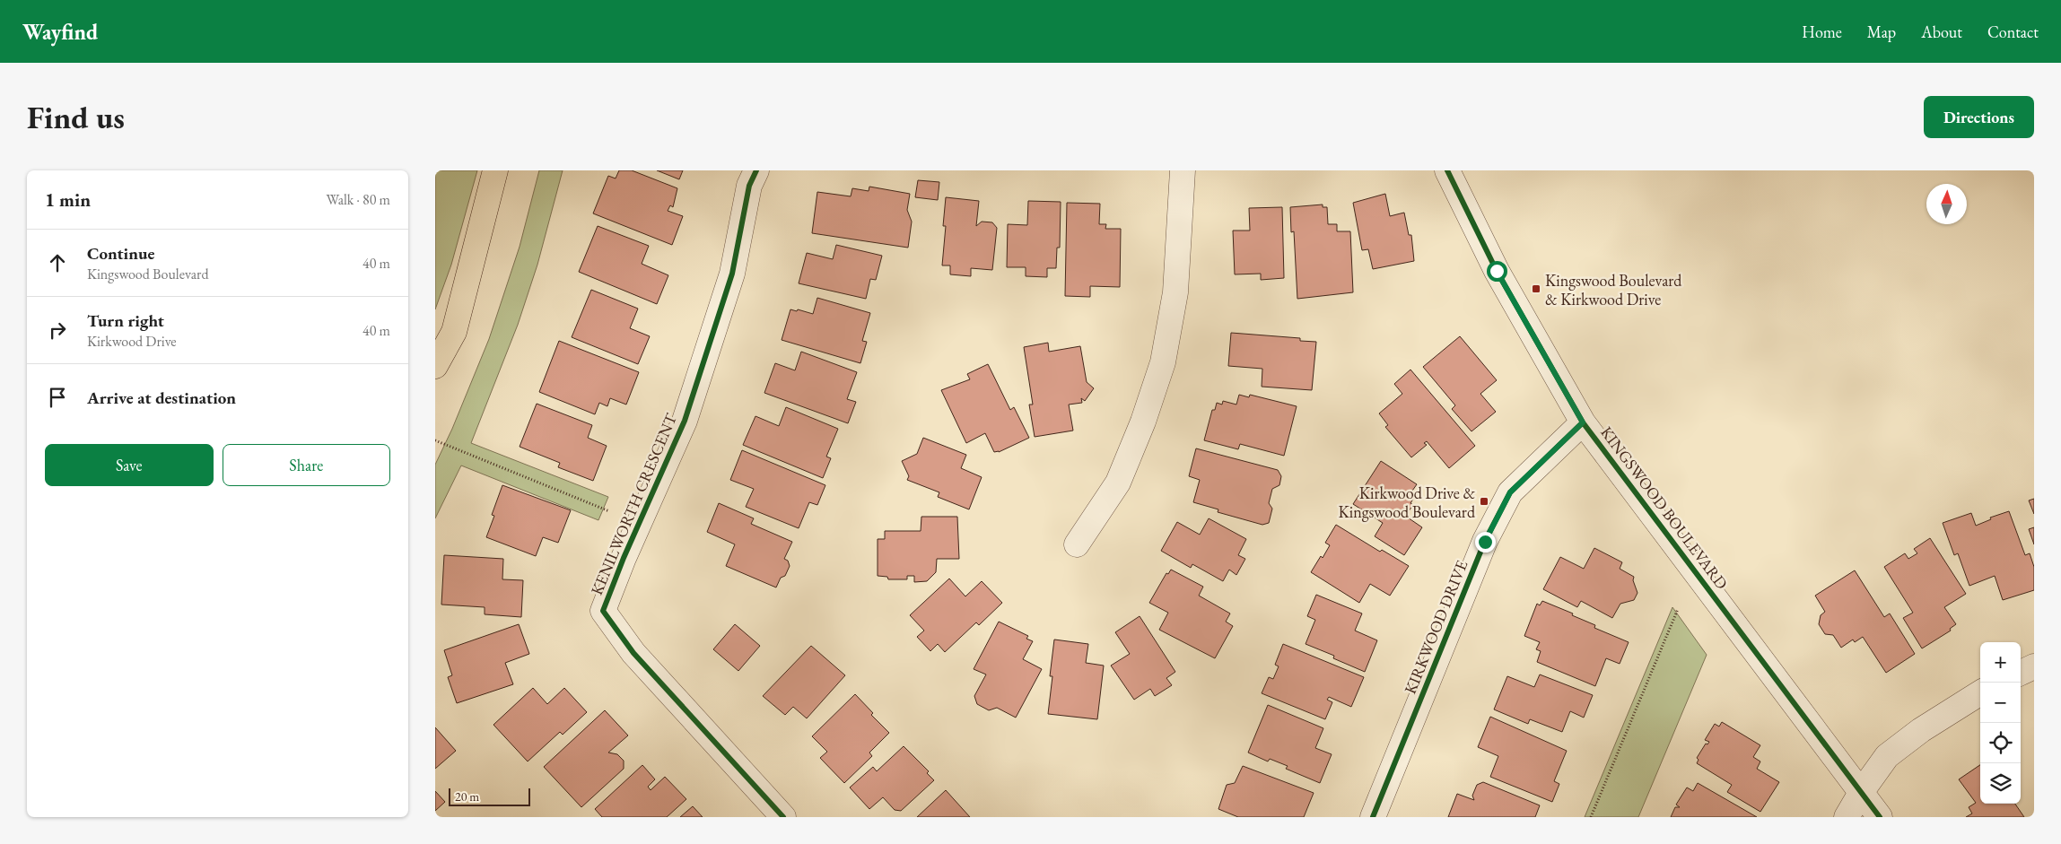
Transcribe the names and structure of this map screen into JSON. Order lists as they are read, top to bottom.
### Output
{
  "streets": {
    "street": ["KENILWORTH CRESCENT", "KINGSWOOD BOULEVARD", "KIRKWOOD DRIVE"]
  },
  "crossings": [
    ["KINGSWOOD BOULEVARD", "KIRKWOOD DRIVE"]
  ],
  "places": {
    "transit": ["Kingswood Boulevard & Kirkwood Drive", "Kirkwood Drive & Kingswood Boulevard"]
  },
  "scale_bar": "20 m",
  "north": "top",
  "page": {
    "header": "Wayfind",
    "nav": [
      "Home",
      "Map",
      "About",
      "Contact"
    ],
    "buttons": [
      "Directions",
      ["Save", "Share"]
    ],
    "title": "Find us",
    "heading": ["1 min", "Walk · 80 m"],
    "list": [
      ["Continue", "Kingswood Boulevard", "40 m"],
      ["Turn right", "Kirkwood Drive", "40 m"],
      "Arrive at destination"
    ],
    "map_buttons": ["+", "−"],
    "scale": "20 m"
  }
}
